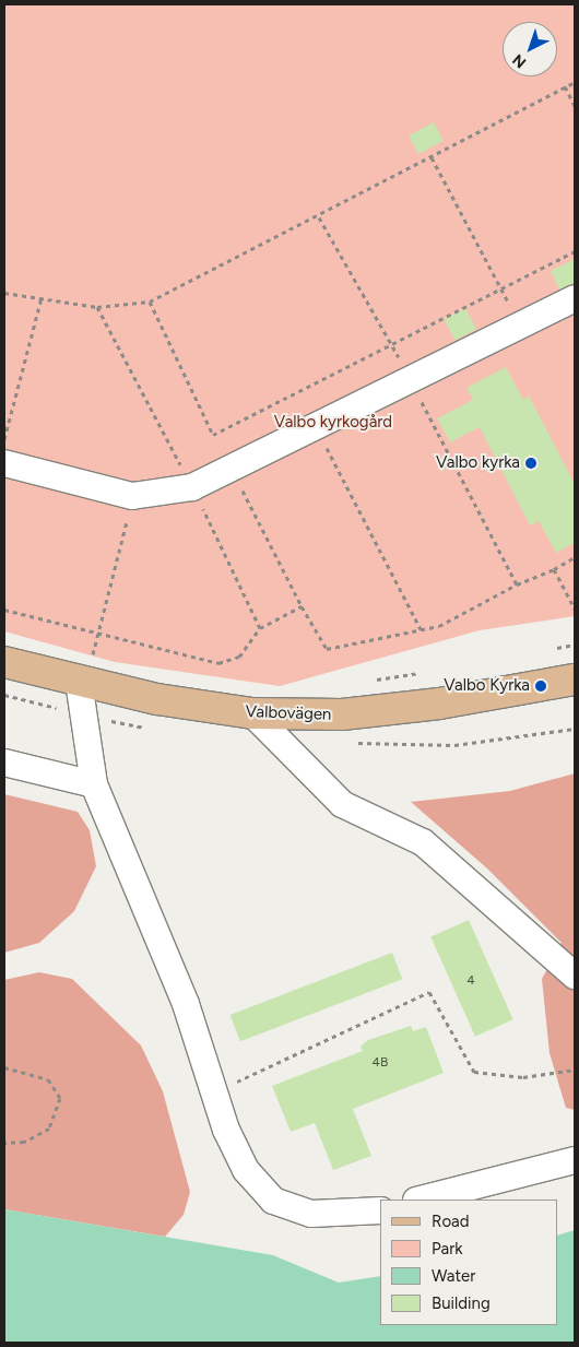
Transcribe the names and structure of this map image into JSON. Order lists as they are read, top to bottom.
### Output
{
  "streets": {
    "main road": ["Valbovägen"]
  },
  "parks": ["Valbo kyrkogård"],
  "places": ["Valbo kyrka", "Valbo Kyrka"],
  "house_numbers": ["4", "4B"],
  "legend": [
    "Road",
    "Park",
    "Water",
    "Building"
  ],
  "north": "bottom left"
}
